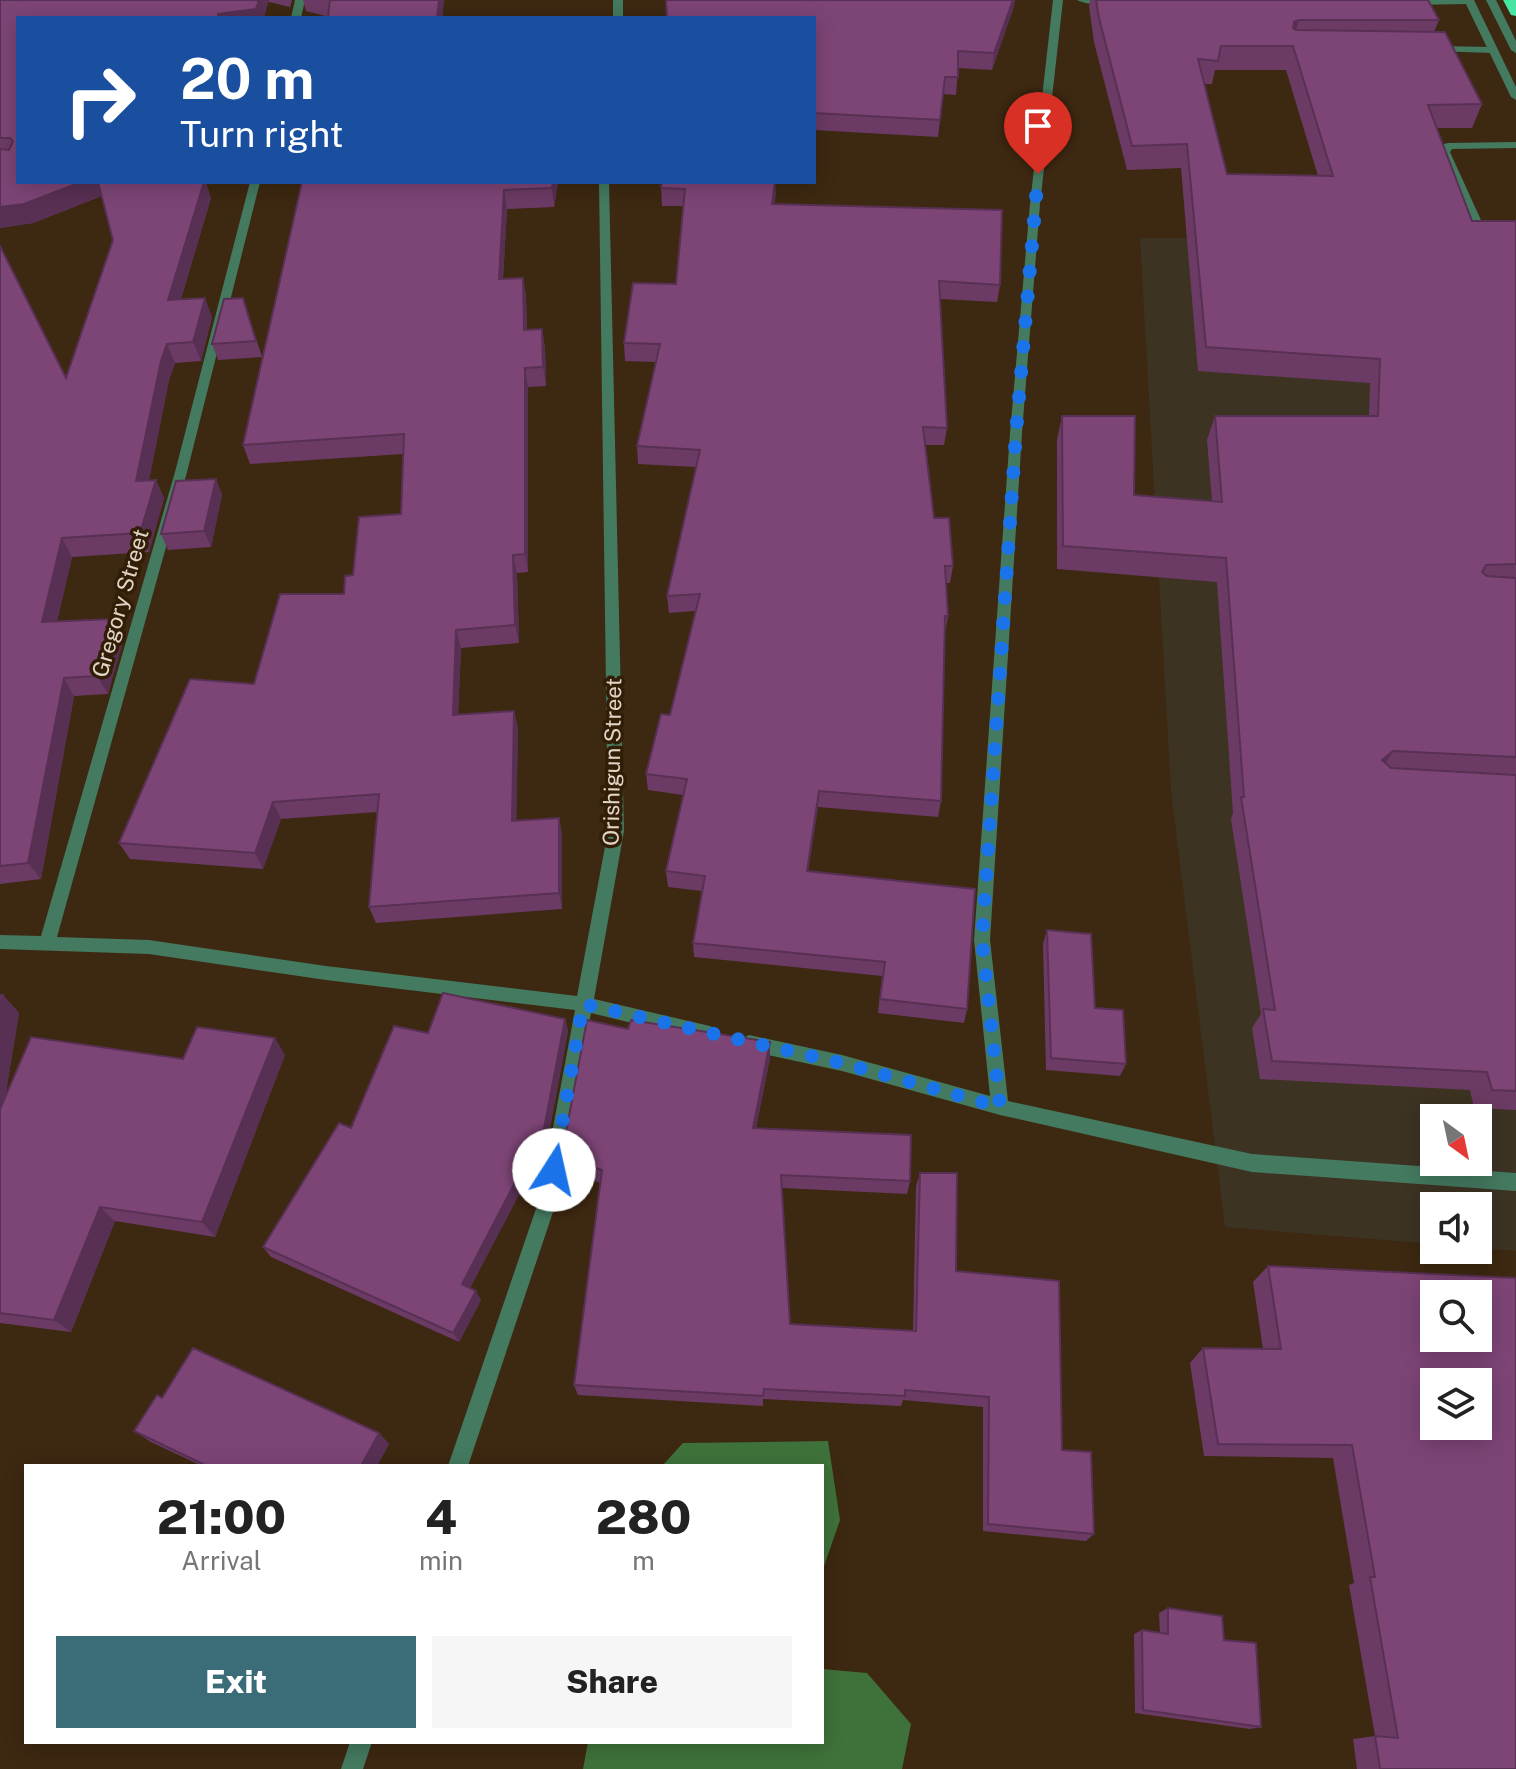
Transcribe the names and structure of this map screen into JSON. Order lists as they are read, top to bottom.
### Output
{
  "streets": {
    "street": ["Gregory Street", "Orishigun Street"]
  },
  "north": "bottom right",
  "page": {
    "turn": ["20 m", "Turn right"],
    "eta": [
      "21:00",
      "Arrival",
      "4",
      "min",
      "280",
      "m"
    ],
    "buttons": ["Exit", "Share"]
  }
}
